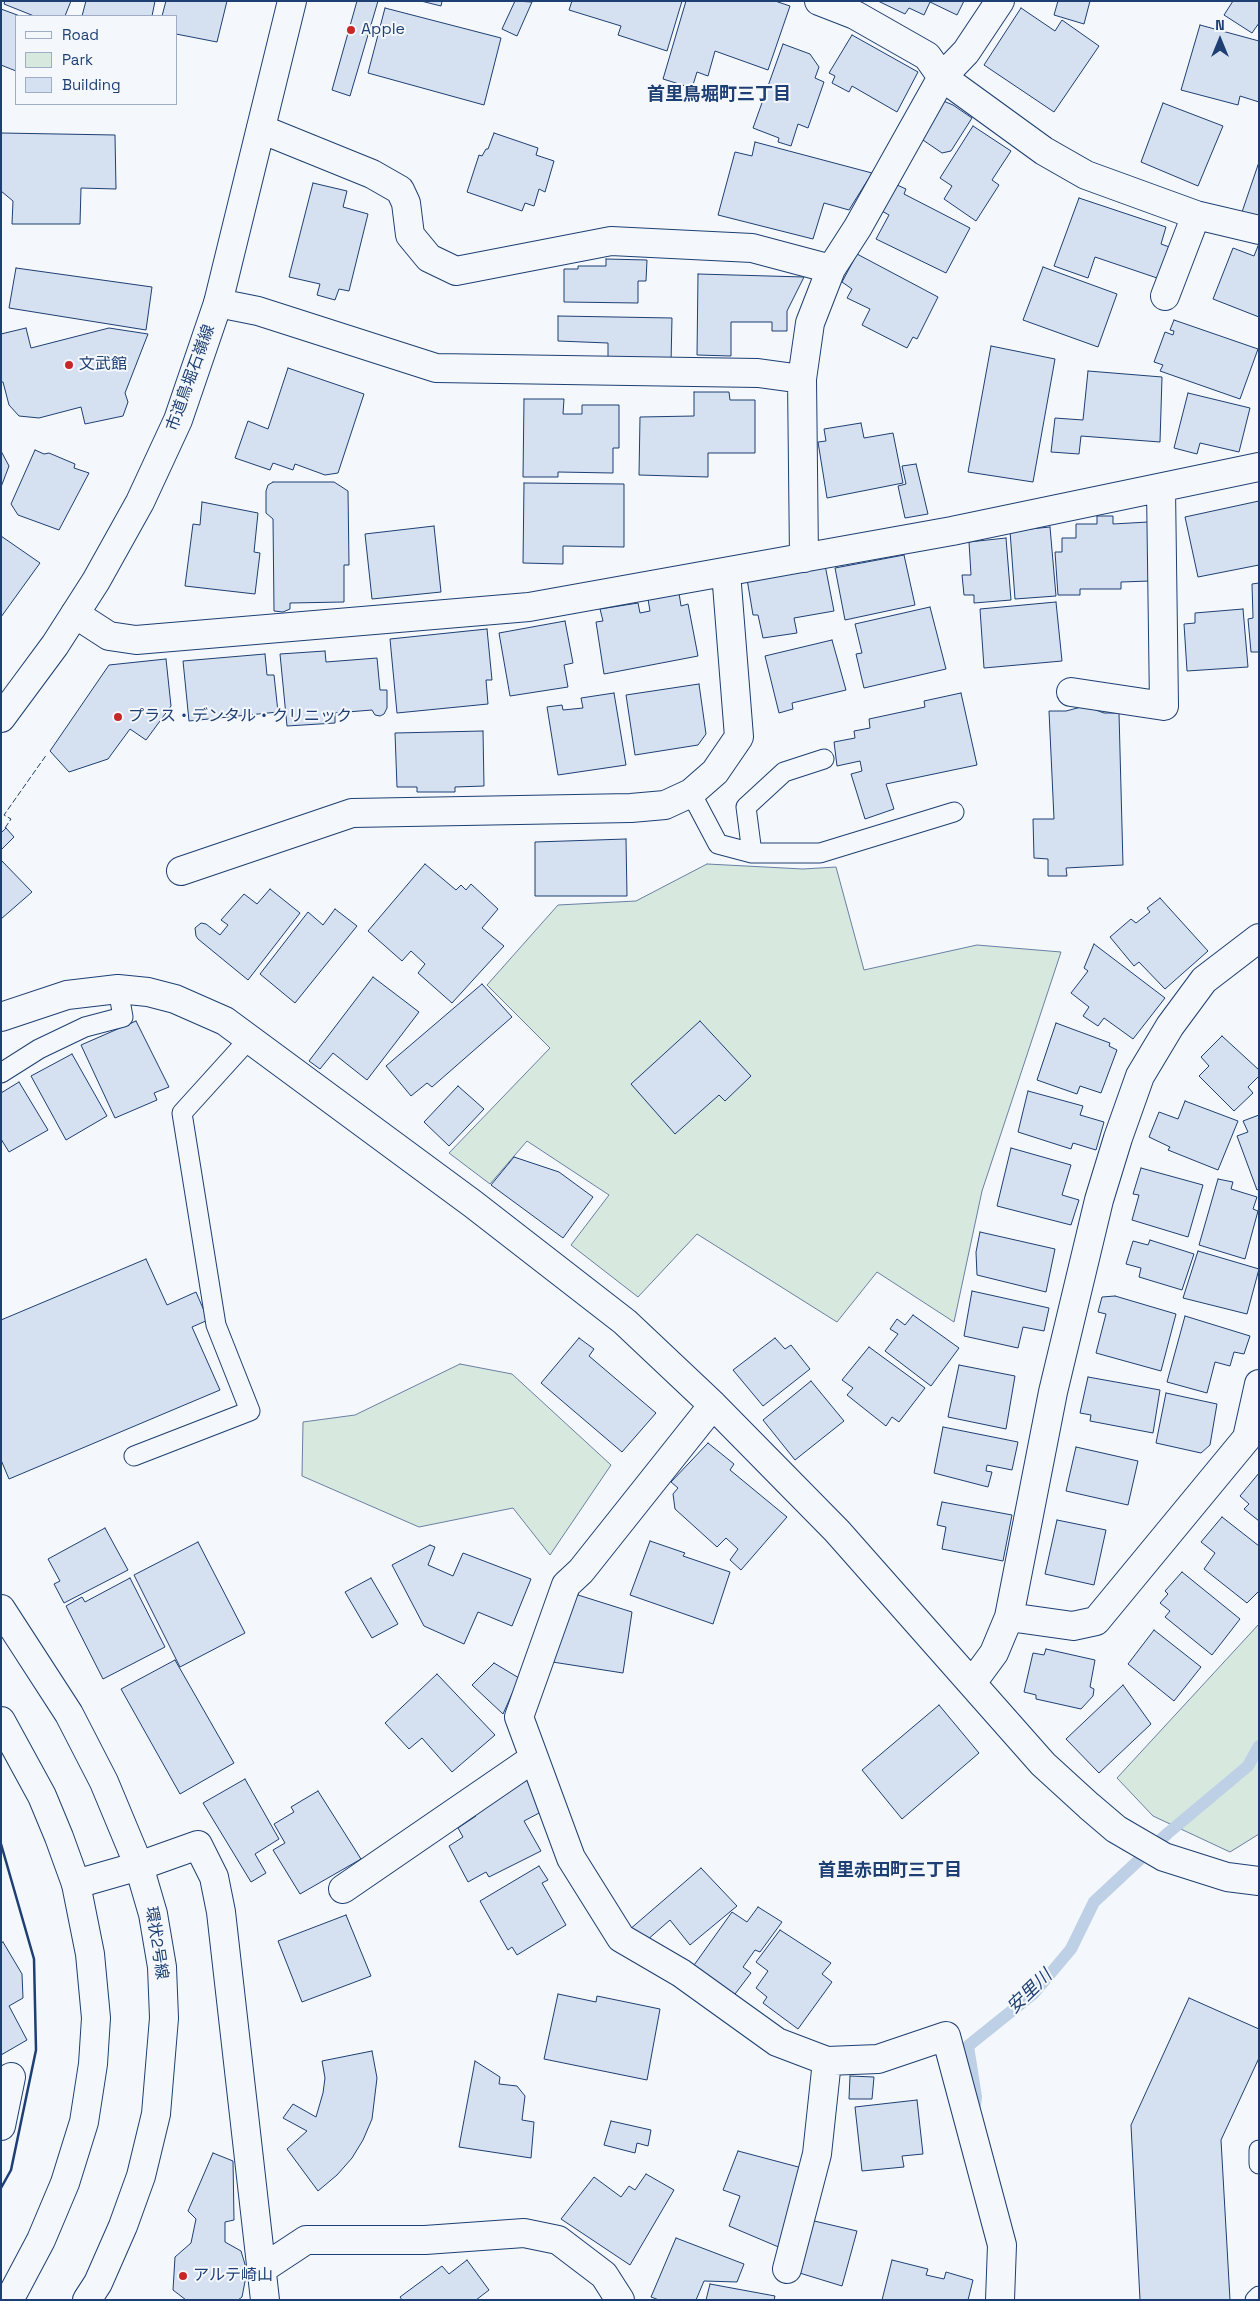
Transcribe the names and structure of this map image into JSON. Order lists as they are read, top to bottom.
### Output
{
  "streets": {
    "street": ["市道鳥堀石嶺線", "環状2号線"]
  },
  "districts": ["首里鳥堀町三丁目", "首里赤田町三丁目"],
  "water": ["安里川"],
  "places": [
    "Apple",
    "文武館",
    "プラス・デンタル・クリニック",
    "アルテ崎山"
  ],
  "legend": ["Road", "Park", "Building"],
  "north": "top"
}
